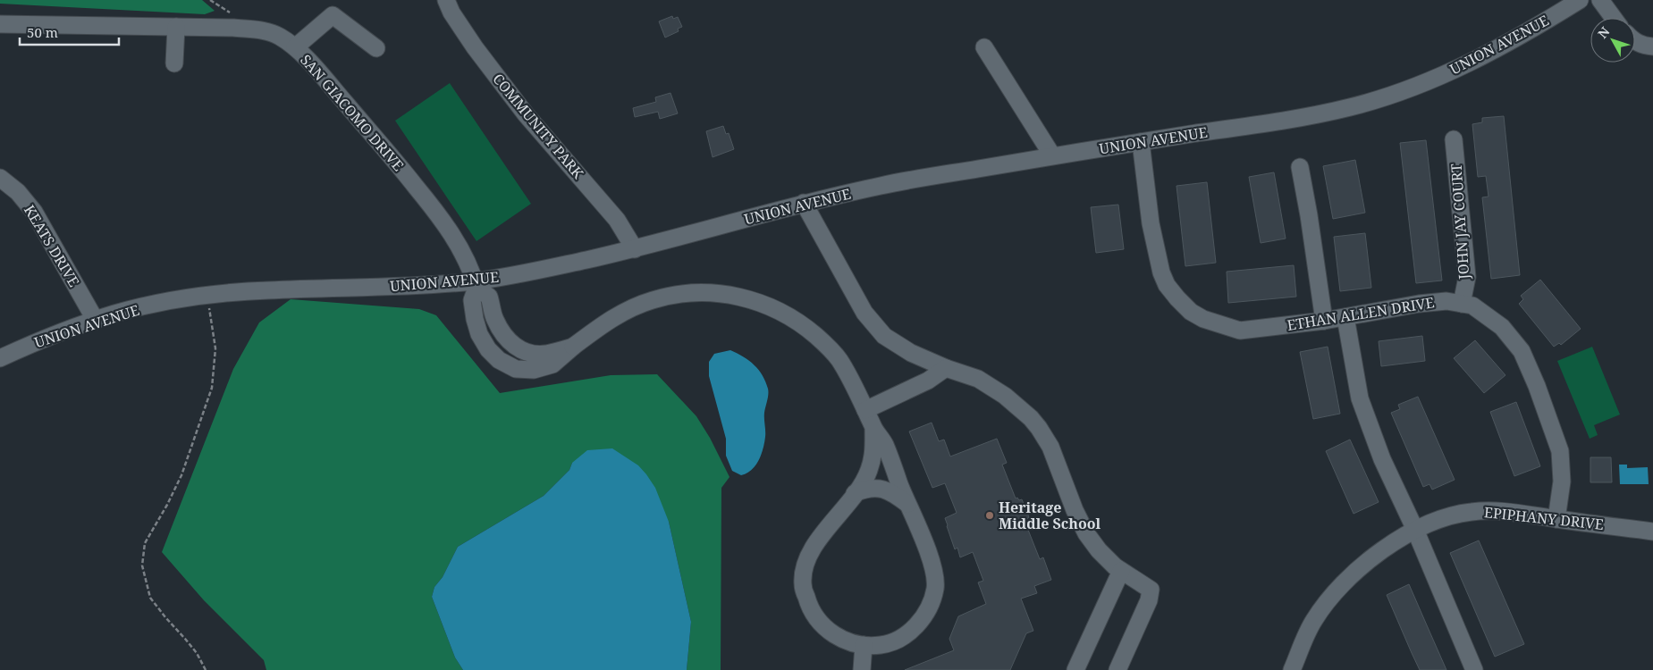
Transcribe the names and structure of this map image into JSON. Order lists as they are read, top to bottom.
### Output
{
  "streets": {
    "street": [
      "UNION AVENUE",
      "SAN GIACOMO DRIVE",
      "COMMUNITY PARK",
      "JOHN JAY COURT",
      "KEATS DRIVE",
      "ETHAN ALLEN DRIVE",
      "EPIPHANY DRIVE"
    ]
  },
  "crossings": [
    ["UNION AVENUE", "SAN GIACOMO DRIVE"],
    ["UNION AVENUE", "COMMUNITY PARK"],
    ["UNION AVENUE", "KEATS DRIVE"],
    ["UNION AVENUE", "ETHAN ALLEN DRIVE"],
    ["JOHN JAY COURT", "ETHAN ALLEN DRIVE"],
    ["ETHAN ALLEN DRIVE", "EPIPHANY DRIVE"]
  ],
  "places": ["Heritage Middle School"],
  "scale_bar": "50 m",
  "north": "top left"
}
